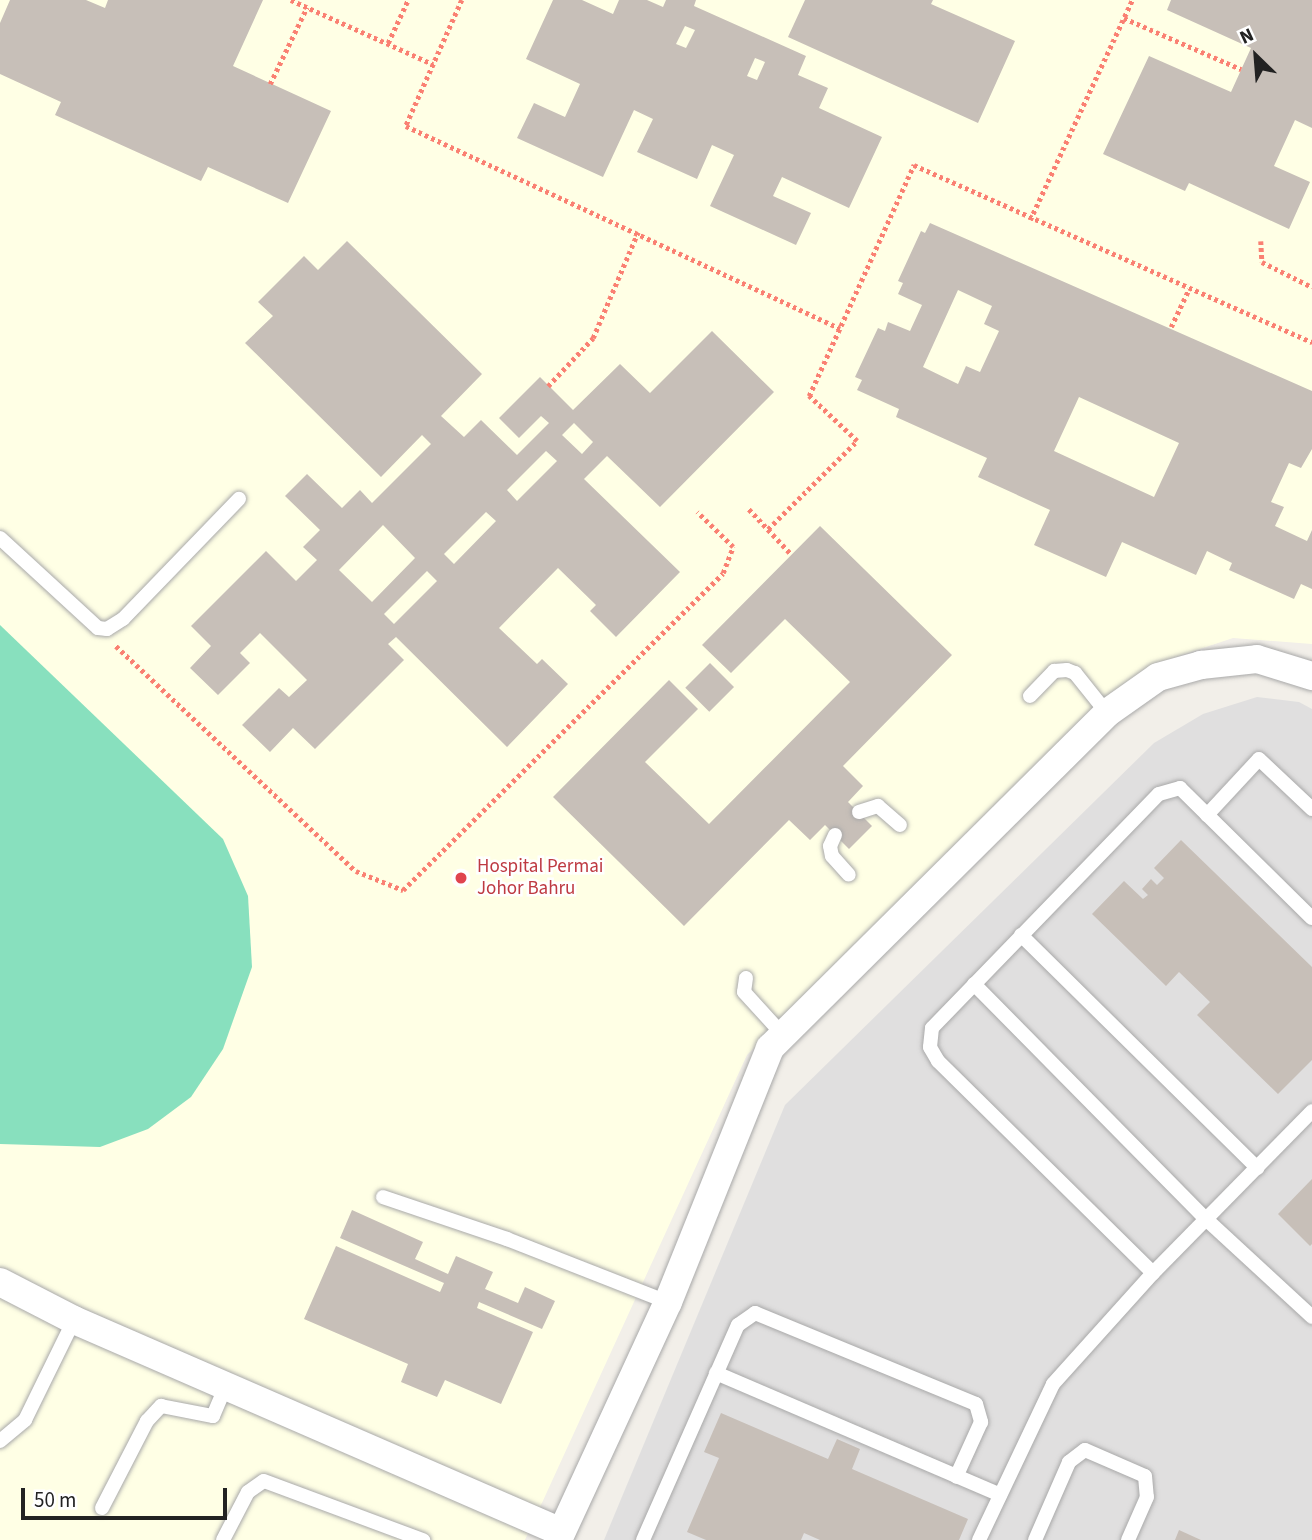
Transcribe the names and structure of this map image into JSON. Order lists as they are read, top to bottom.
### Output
{
  "places": ["Hospital Permai Johor Bahru"],
  "scale_bar": "50 m",
  "north": "top left"
}
